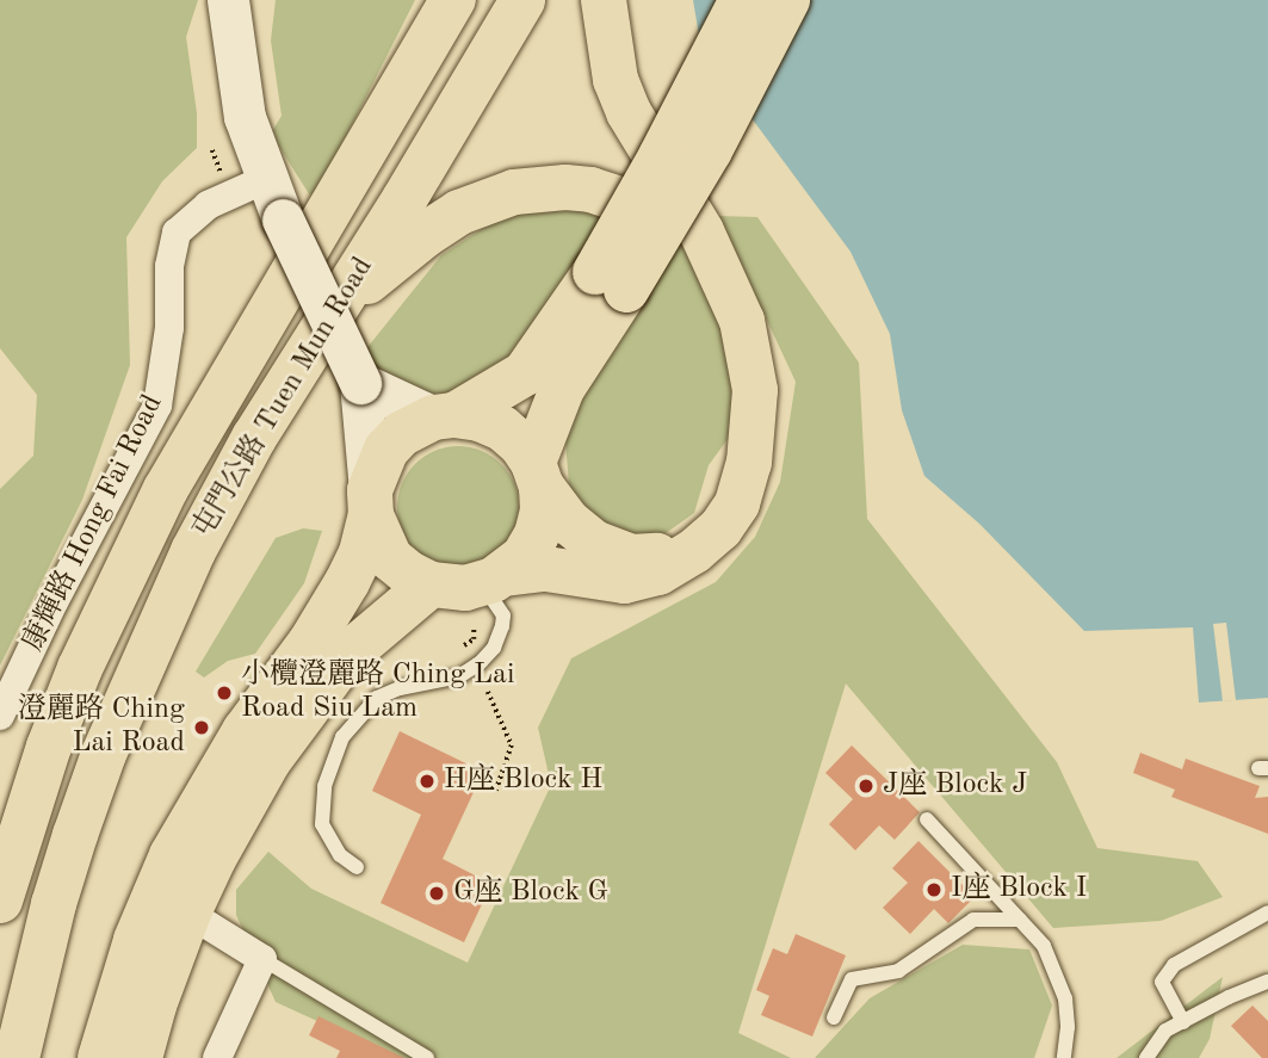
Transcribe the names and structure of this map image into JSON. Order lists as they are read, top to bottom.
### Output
{
  "streets": {
    "main road": ["屯門公路 Tuen Mun Road"],
    "street": ["康輝路 Hong Fai Road"]
  },
  "places": [
    "小欖澄麗路 Ching Lai Road Siu Lam",
    "澄麗路 Ching Lai Road",
    "H座 Block H",
    "J座 Block J",
    "I座 Block I",
    "G座 Block G"
  ]
}
